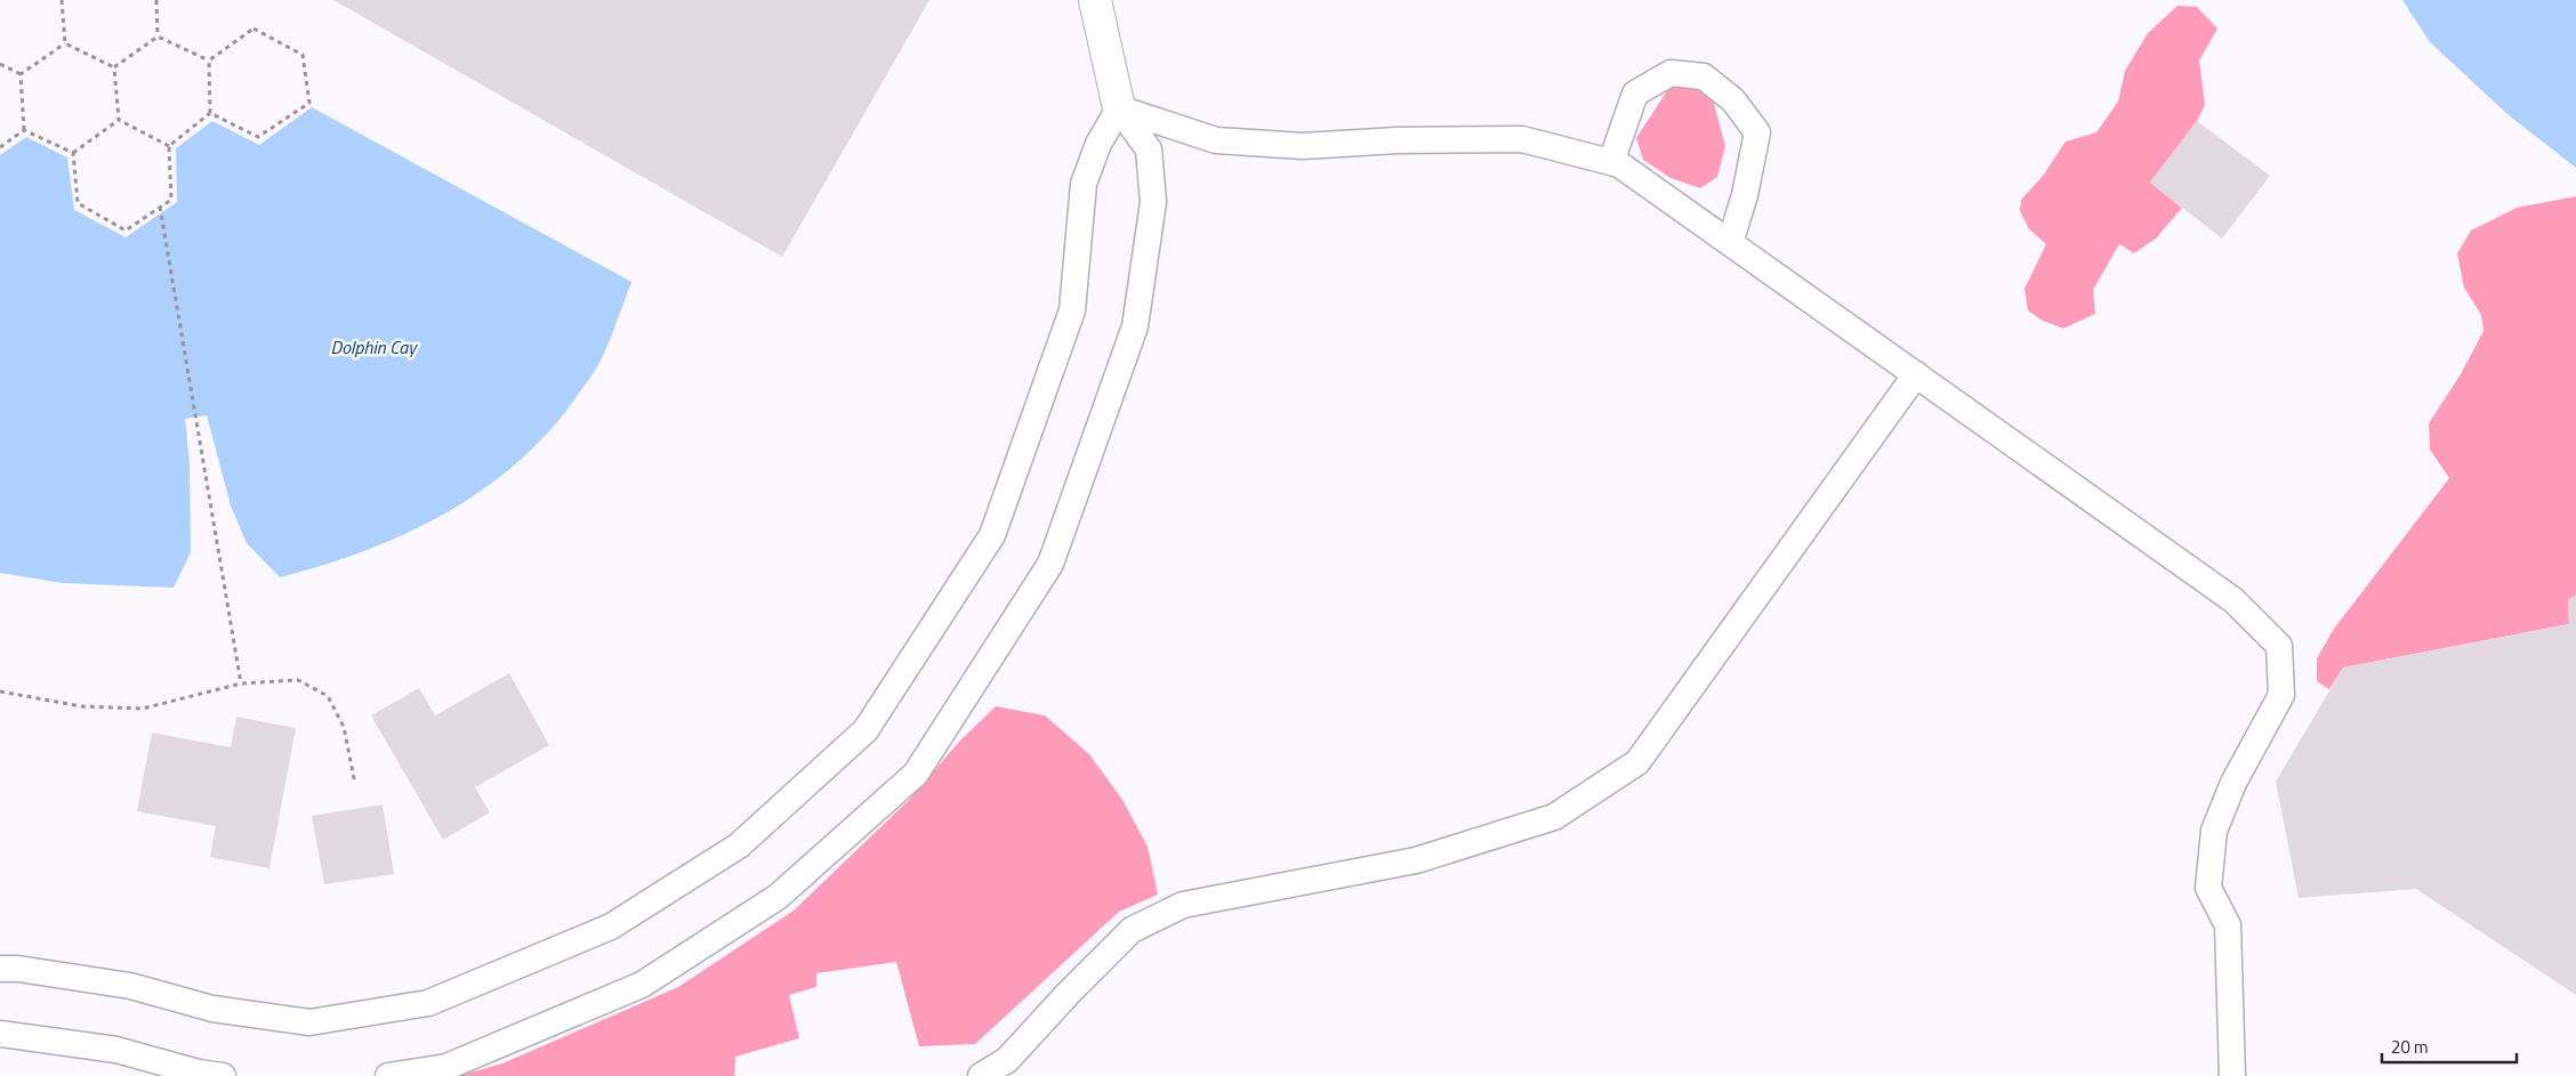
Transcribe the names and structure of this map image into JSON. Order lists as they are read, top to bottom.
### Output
{
  "water": ["Dolphin Cay"],
  "scale_bar": "20 m"
}
